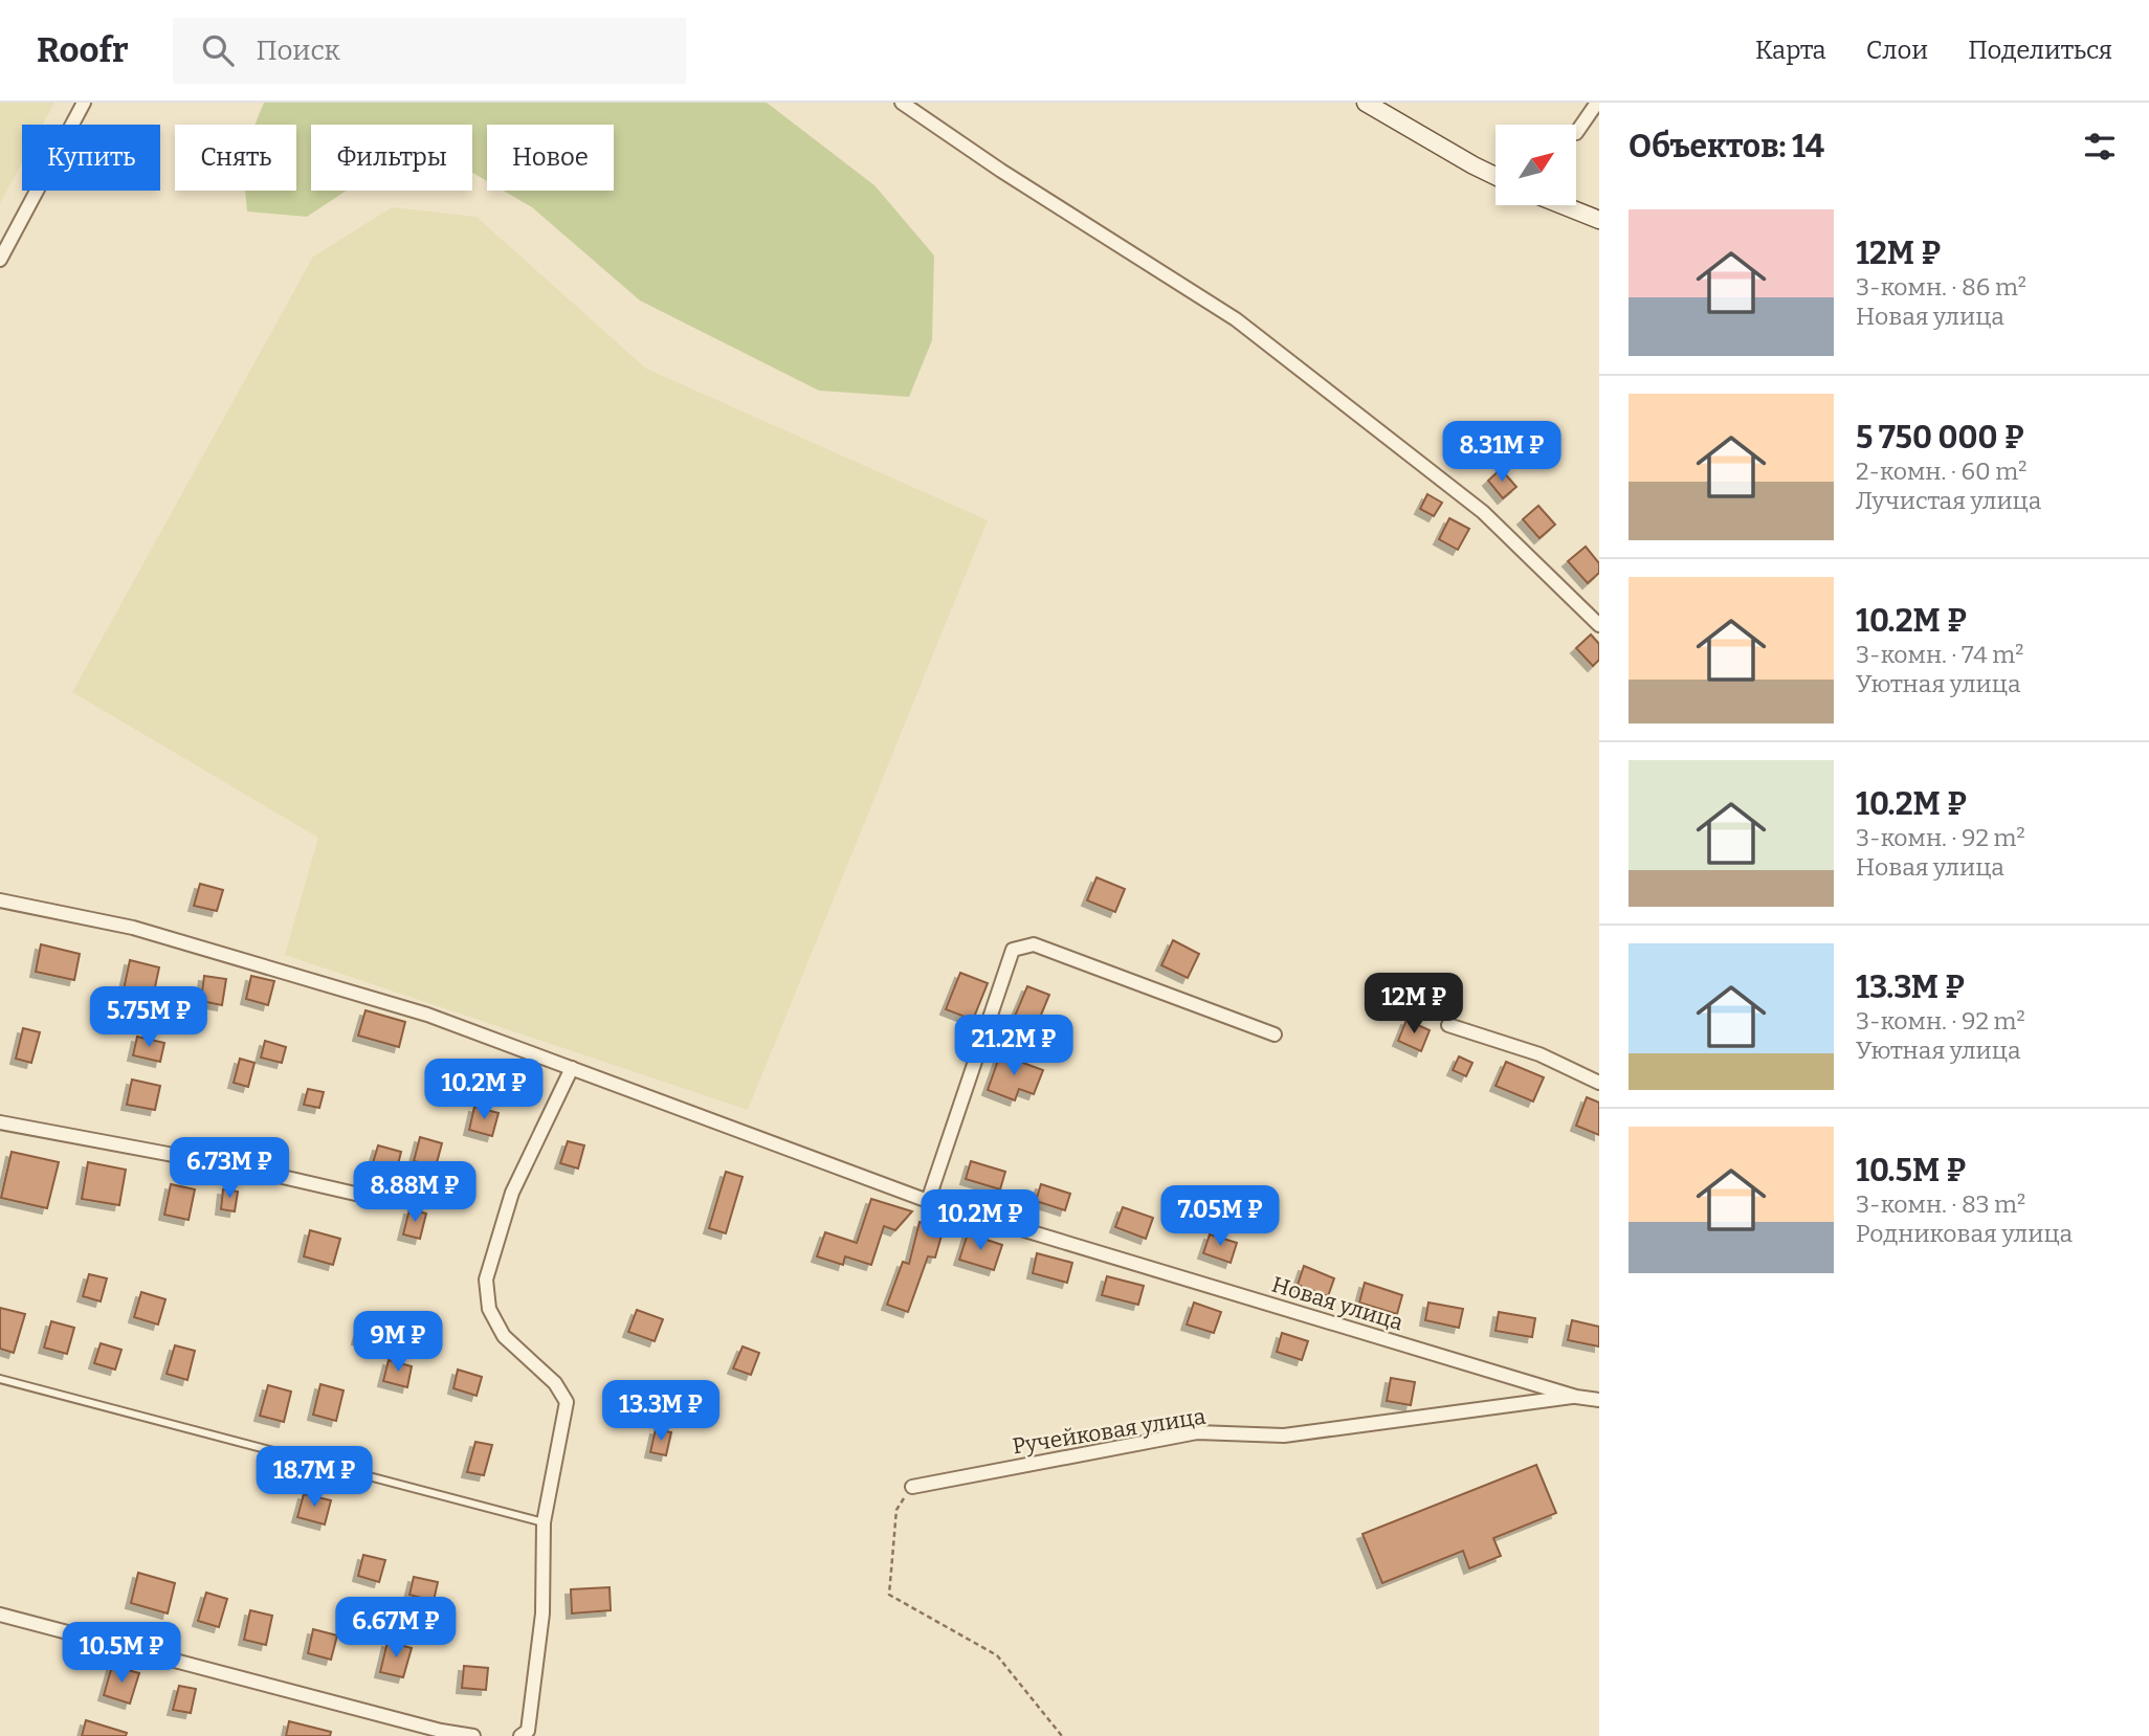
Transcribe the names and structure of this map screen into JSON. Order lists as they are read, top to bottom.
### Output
{
  "streets": {
    "street": ["Новая улица", "Ручейковая улица"]
  },
  "crossings": [
    ["Новая улица", "Ручейковая улица"]
  ],
  "north": "top right",
  "page": {
    "header": "Roofr",
    "search": "Поиск",
    "nav": ["Карта", "Слои", "Поделиться"],
    "heading": "Объектов: 14",
    "chip": [
      "Купить",
      "Снять",
      "Фильтры",
      "Новое"
    ],
    "list": [
      {
        "name": "12M ₽",
        "note": "3-комн. · 86 m² · Новая улица"
      },
      {
        "name": "5 750 000 ₽",
        "note": "2-комн. · 60 m² · Лучистая улица"
      },
      {
        "name": "10.2M ₽",
        "note": "3-комн. · 74 m² · Уютная улица"
      },
      {
        "name": "10.2M ₽",
        "note": "3-комн. · 92 m² · Новая улица"
      },
      {
        "name": "13.3M ₽",
        "note": "3-комн. · 92 m² · Уютная улица"
      },
      {
        "name": "10.5M ₽",
        "note": "3-комн. · 83 m² · Родниковая улица"
      }
    ],
    "price": [
      "8.31M ₽",
      "12M ₽",
      "5.75M ₽",
      "21.2M ₽",
      "10.2M ₽",
      "6.73M ₽",
      "8.88M ₽",
      "7.05M ₽",
      "10.2M ₽",
      "9M ₽",
      "13.3M ₽",
      "18.7M ₽",
      "6.67M ₽",
      "10.5M ₽"
    ]
  }
}
